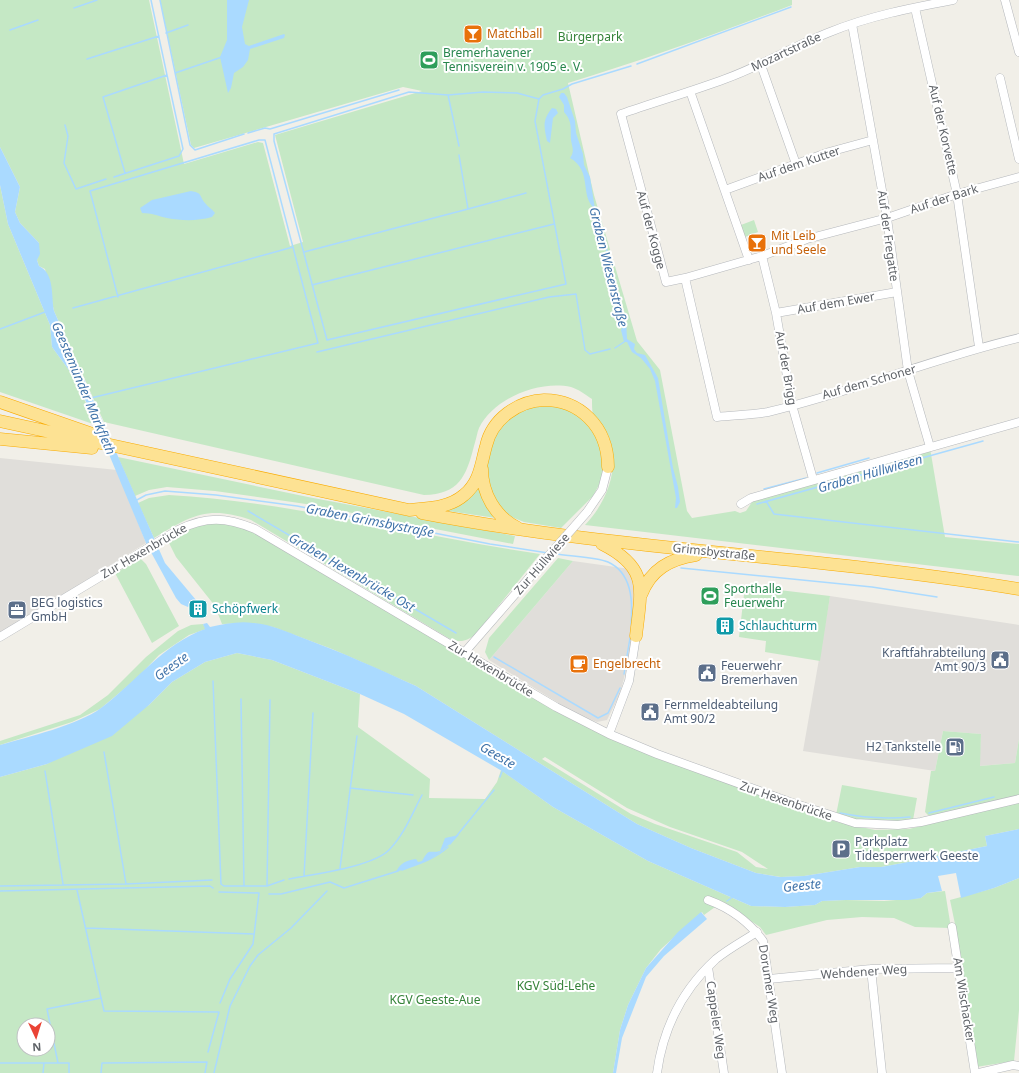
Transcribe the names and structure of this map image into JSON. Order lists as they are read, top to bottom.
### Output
{
  "streets": {
    "highway": ["Grimsbystraße"],
    "street": [
      "Mozartstraße",
      "Auf der Korvette",
      "Auf dem Kutter",
      "Auf der Bark",
      "Auf der Kogge",
      "Auf der Fregatte",
      "Auf dem Ewer",
      "Auf der Brigg",
      "Auf dem Schoner",
      "Zur Hexenbrücke",
      "Zur Hüllwiese",
      "Wehdener Weg",
      "Dorumer Weg",
      "Am Wischacker",
      "Cappeler Weg"
    ]
  },
  "crossings": [
    ["Mozartstraße", "Auf der Korvette"],
    ["Mozartstraße", "Auf der Kogge"],
    ["Mozartstraße", "Auf der Fregatte"],
    ["Auf der Korvette", "Auf der Bark"],
    ["Auf der Korvette", "Auf dem Schoner"],
    ["Auf dem Kutter", "Auf der Fregatte"],
    ["Auf der Bark", "Auf der Kogge"],
    ["Auf der Bark", "Auf der Fregatte"],
    ["Auf der Bark", "Auf der Brigg"],
    ["Auf der Bark", "Auf dem Schoner"],
    ["Auf der Kogge", "Auf dem Schoner"],
    ["Auf der Fregatte", "Auf dem Ewer"],
    ["Auf der Fregatte", "Auf dem Schoner"],
    ["Auf dem Ewer", "Auf der Brigg"],
    ["Auf der Brigg", "Auf dem Schoner"],
    ["Zur Hexenbrücke", "Zur Hüllwiese"],
    ["Wehdener Weg", "Dorumer Weg"],
    ["Wehdener Weg", "Am Wischacker"]
  ],
  "water": [
    "Graben Wiesenstraße",
    "Geestemünder Markfleth",
    "Graben Hüllwiesen",
    "Graben Grimsbystraße",
    "Graben Hexenbrücke Ost",
    "Geeste"
  ],
  "parks": ["Bürgerpark", "KGV Süd-Lehe", "KGV Geeste-Aue"],
  "places": {
    "bar": ["Matchball", "Mit Leib und Seele"],
    "sports": ["Bremerhavener Tennisverein v. 1905 e. V.", "Sporthalle Feuerwehr"],
    "building": ["Schöpfwerk", "Schlauchturm"],
    "office": ["BEG logistics GmbH"],
    "public building": ["Kraftfahrabteilung Amt 90/3", "Feuerwehr Bremerhaven", "Fernmeldeabteilung Amt 90/2"],
    "cafe": ["Engelbrecht"],
    "fuel station": ["H2 Tankstelle"],
    "parking": ["Parkplatz Tidesperrwerk Geeste"]
  },
  "north": "bottom"
}
